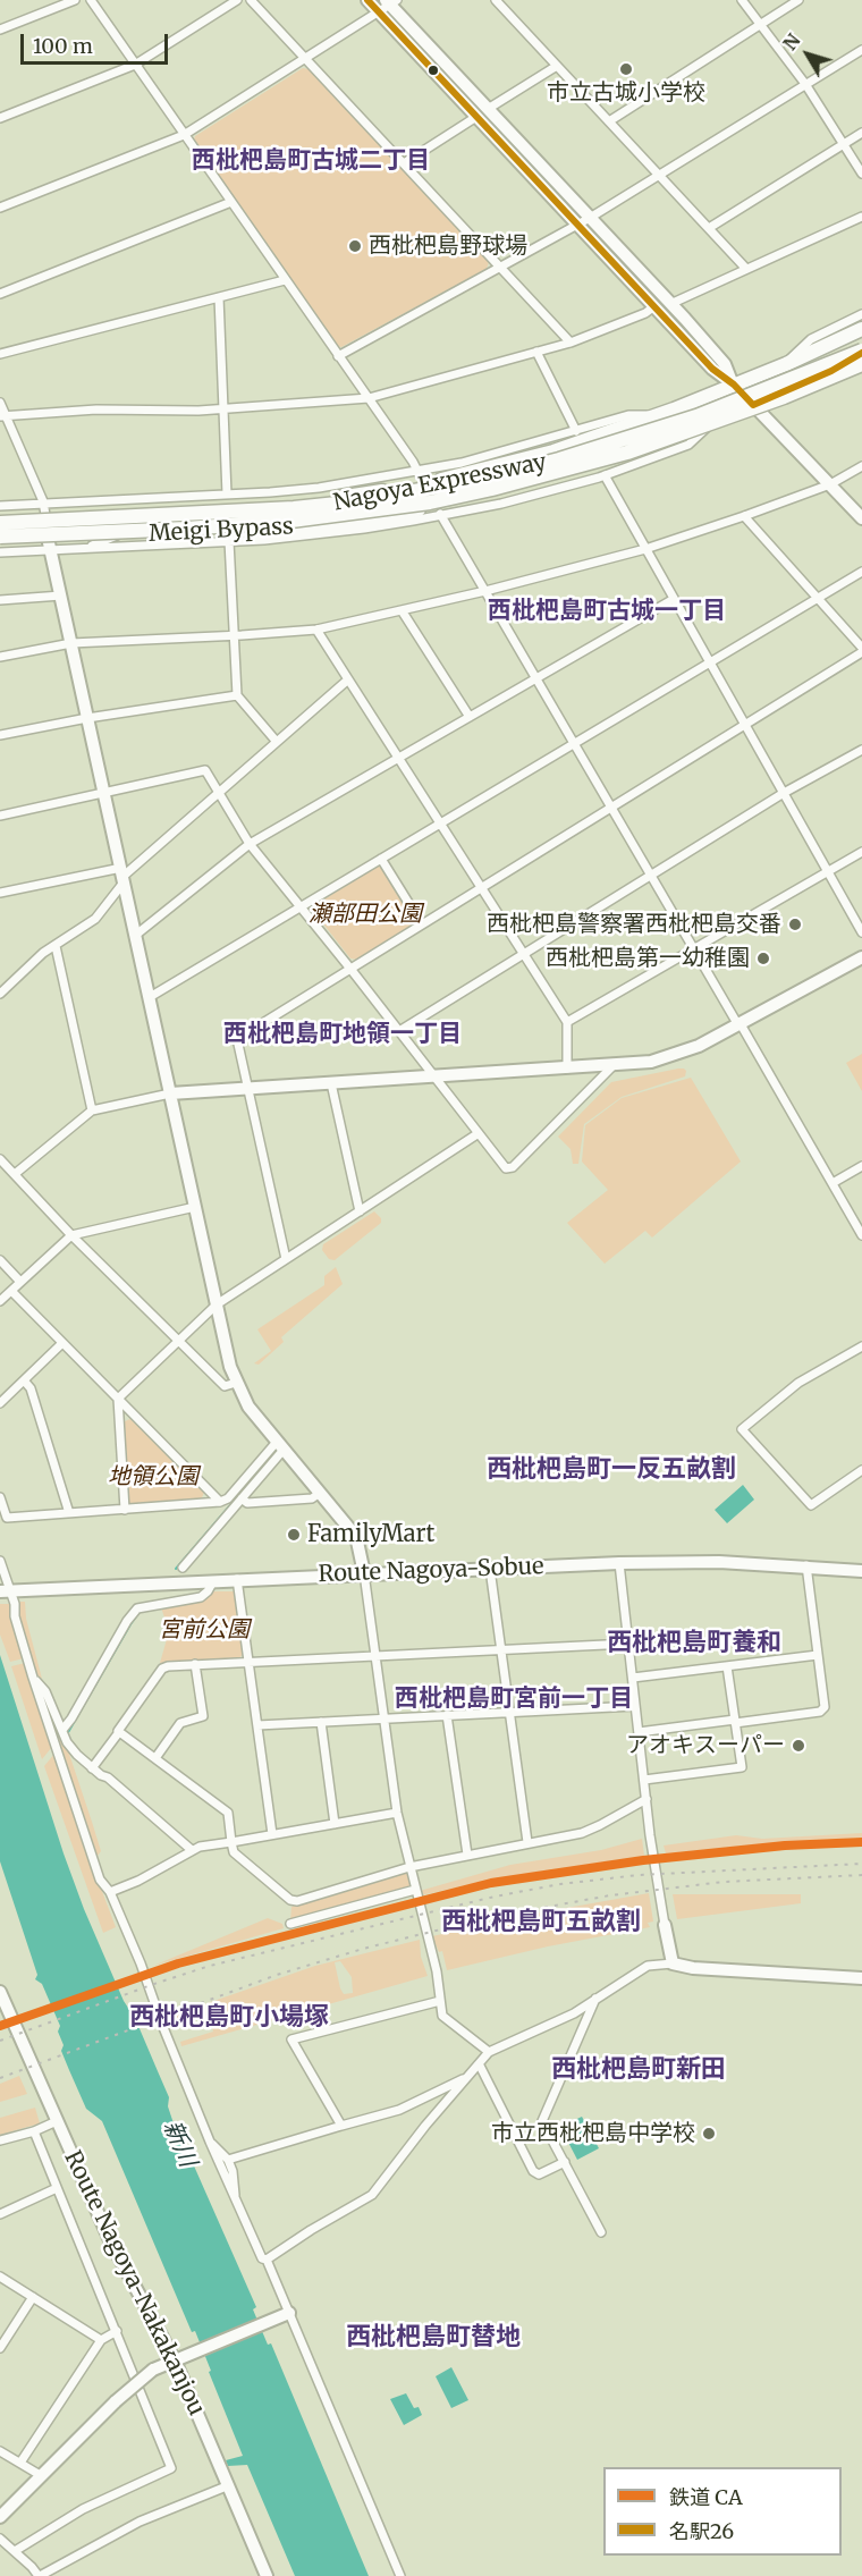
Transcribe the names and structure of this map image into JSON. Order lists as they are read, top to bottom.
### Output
{
  "streets": {
    "highway": ["Nagoya Expressway", "Meigi Bypass"],
    "street": ["Route Nagoya-Sobue", "Route Nagoya-Nakakanjou"]
  },
  "crossings": [
    ["Nagoya Expressway", "Meigi Bypass"]
  ],
  "districts": [
    "西枇杷島町古城二丁目",
    "西枇杷島町古城一丁目",
    "西枇杷島町地領一丁目",
    "西枇杷島町一反五畝割",
    "西枇杷島町養和",
    "西枇杷島町宮前一丁目",
    "西枇杷島町五畝割",
    "西枇杷島町小場塚",
    "西枇杷島町新田",
    "西枇杷島町替地"
  ],
  "water": ["新川"],
  "parks": ["瀬部田公園", "地領公園", "宮前公園"],
  "places": [
    "市立古城小学校",
    "西枇杷島野球場",
    "西枇杷島警察署西枇杷島交番",
    "西枇杷島第一幼稚園",
    "FamilyMart",
    "アオキスーパー",
    "市立西枇杷島中学校"
  ],
  "lines": ["transit line 名駅26", "rail line CA"],
  "legend": ["鉄道 CA", "名駅26"],
  "scale_bar": "100 m",
  "north": "top left"
}
